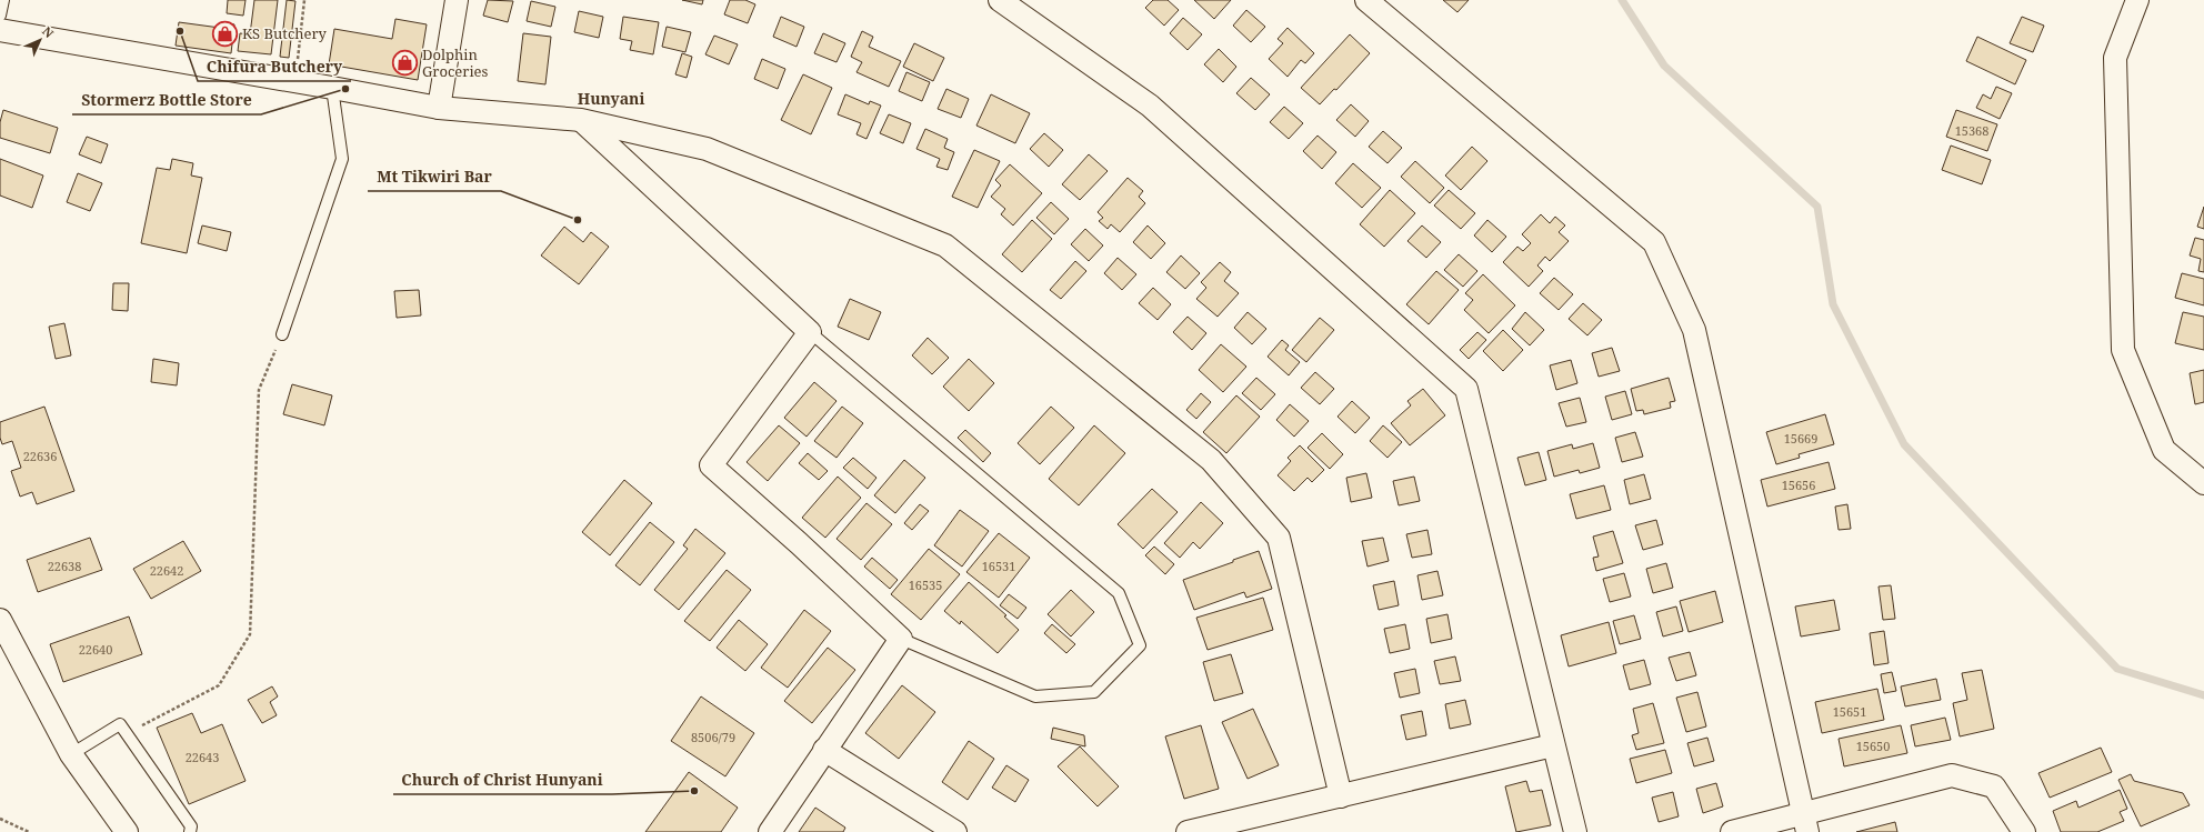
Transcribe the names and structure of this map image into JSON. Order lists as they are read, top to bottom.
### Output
{
  "districts": ["Hunyani"],
  "places": {
    "other": [
      "Chifura Butchery",
      "Stormerz Bottle Store",
      "Mt Tikwiri Bar",
      "Church of Christ Hunyani"
    ],
    "shop": ["KS Butchery", "Dolphin Groceries"]
  },
  "house_numbers": [
    "15368",
    "15669",
    "22636",
    "15656",
    "22638",
    "16531",
    "22642",
    "16535",
    "22640",
    "15651",
    "8506/79",
    "15650",
    "22643"
  ],
  "north": "top right"
}
